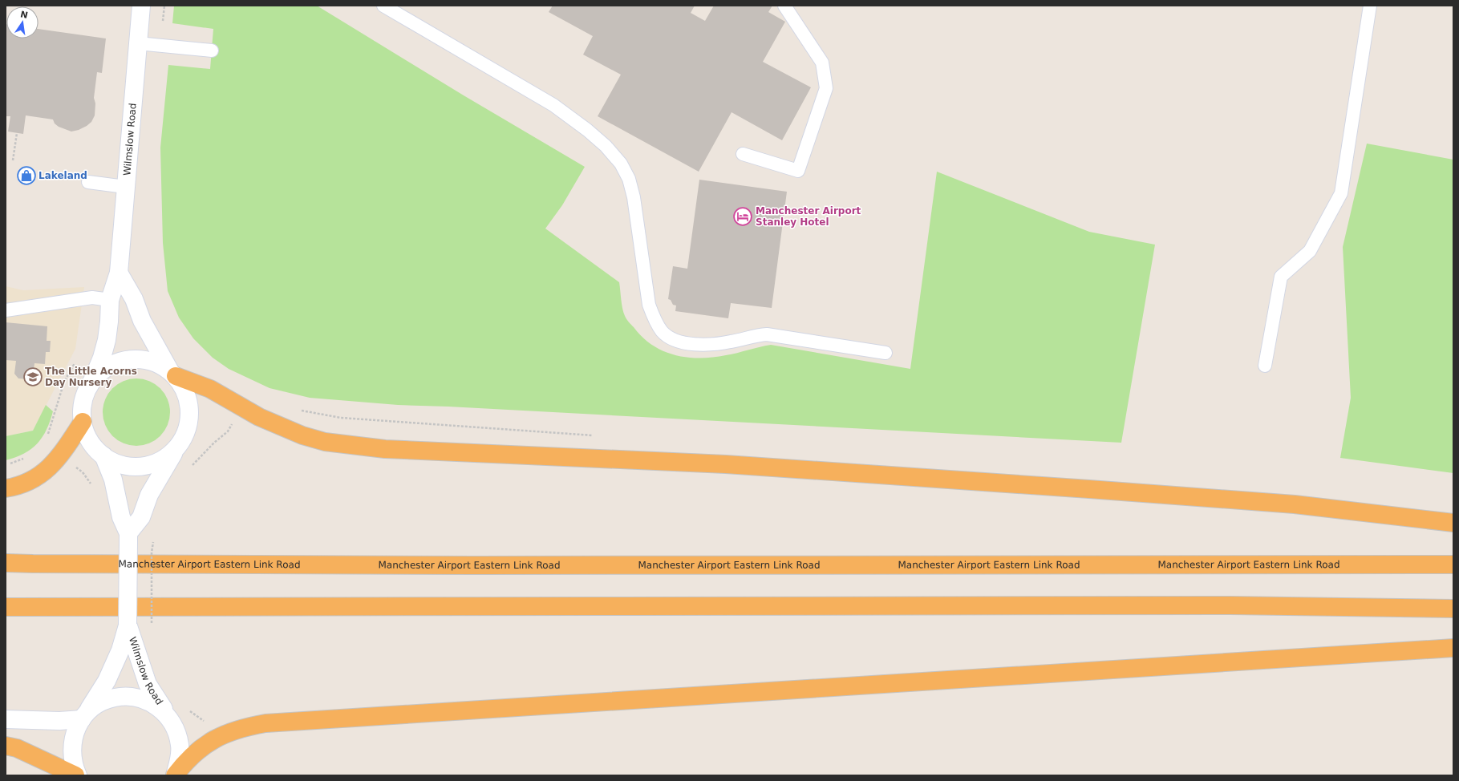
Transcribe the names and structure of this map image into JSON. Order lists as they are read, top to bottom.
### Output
{
  "streets": {
    "highway": ["Manchester Airport Eastern Link Road"],
    "main road": ["Wilmslow Road"]
  },
  "places": {
    "shop": ["Lakeland"],
    "hotel": ["Manchester Airport Stanley Hotel"],
    "school or university": ["The Little Acorns Day Nursery"]
  },
  "north": "top"
}
